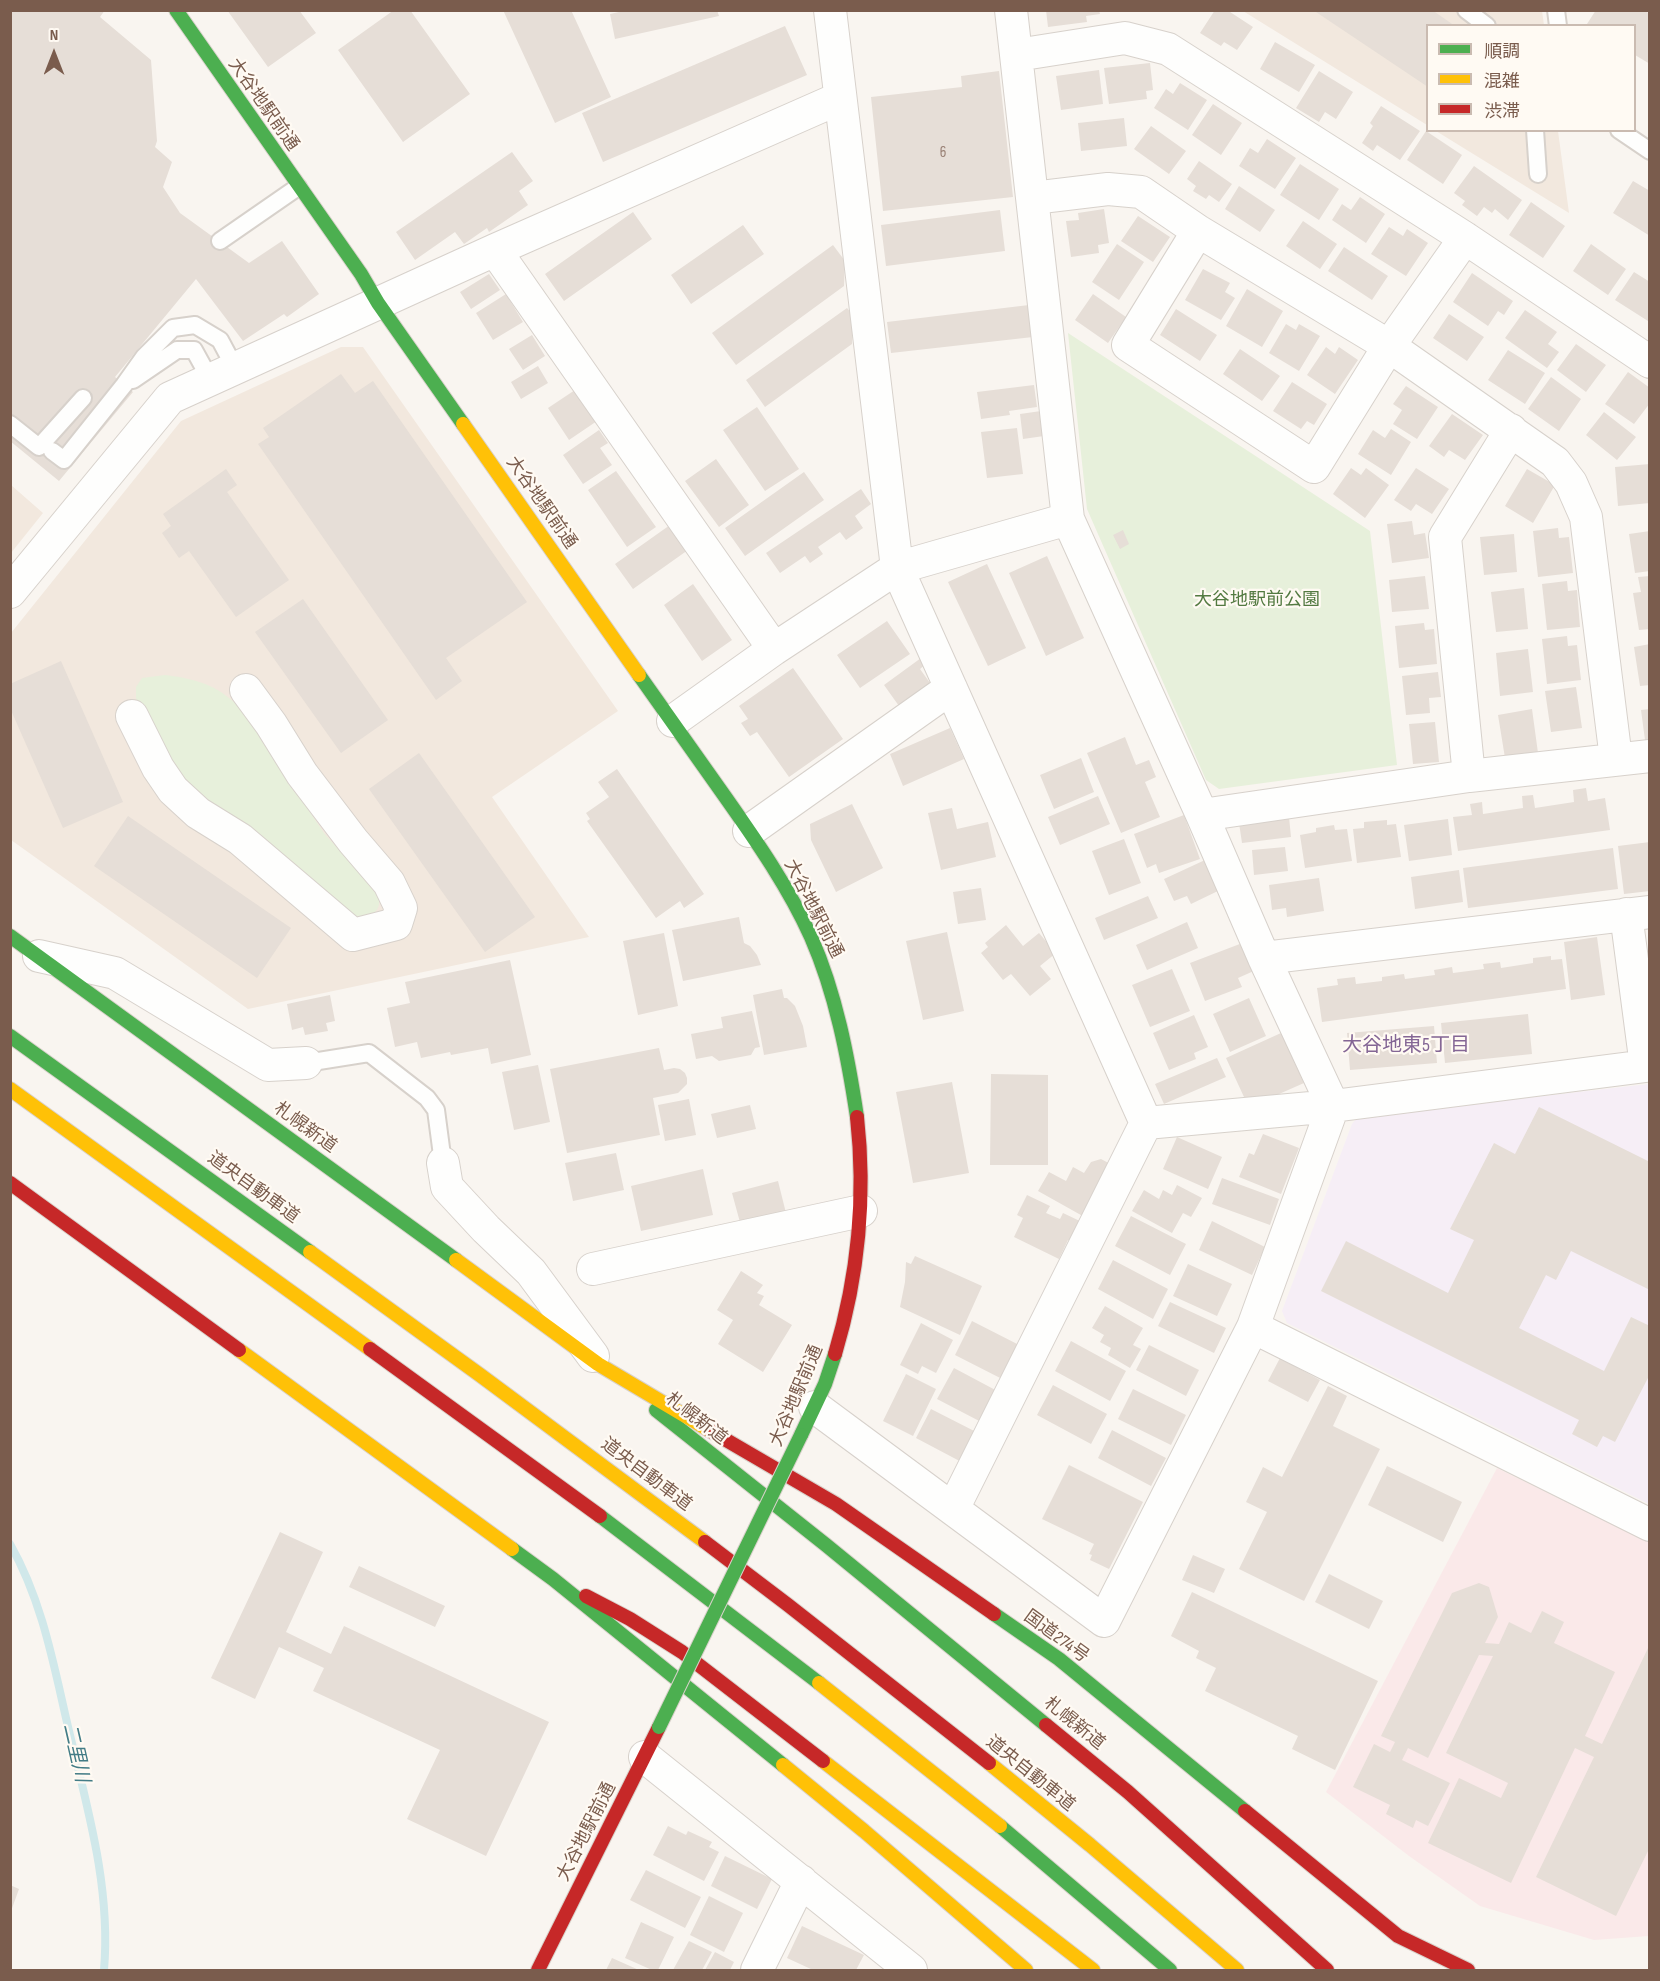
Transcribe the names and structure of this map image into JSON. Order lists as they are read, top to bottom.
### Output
{
  "streets": {
    "main road": [
      "大谷地駅前通",
      "札幌新道",
      "道央自動車道",
      "国道274号"
    ]
  },
  "crossings": [
    ["札幌新道", "国道274号"]
  ],
  "districts": ["大谷地東5丁目"],
  "water": ["二里川"],
  "parks": ["大谷地駅前公園"],
  "house_numbers": ["6"],
  "legend": ["順調", "混雑", "渋滞"],
  "north": "top"
}
